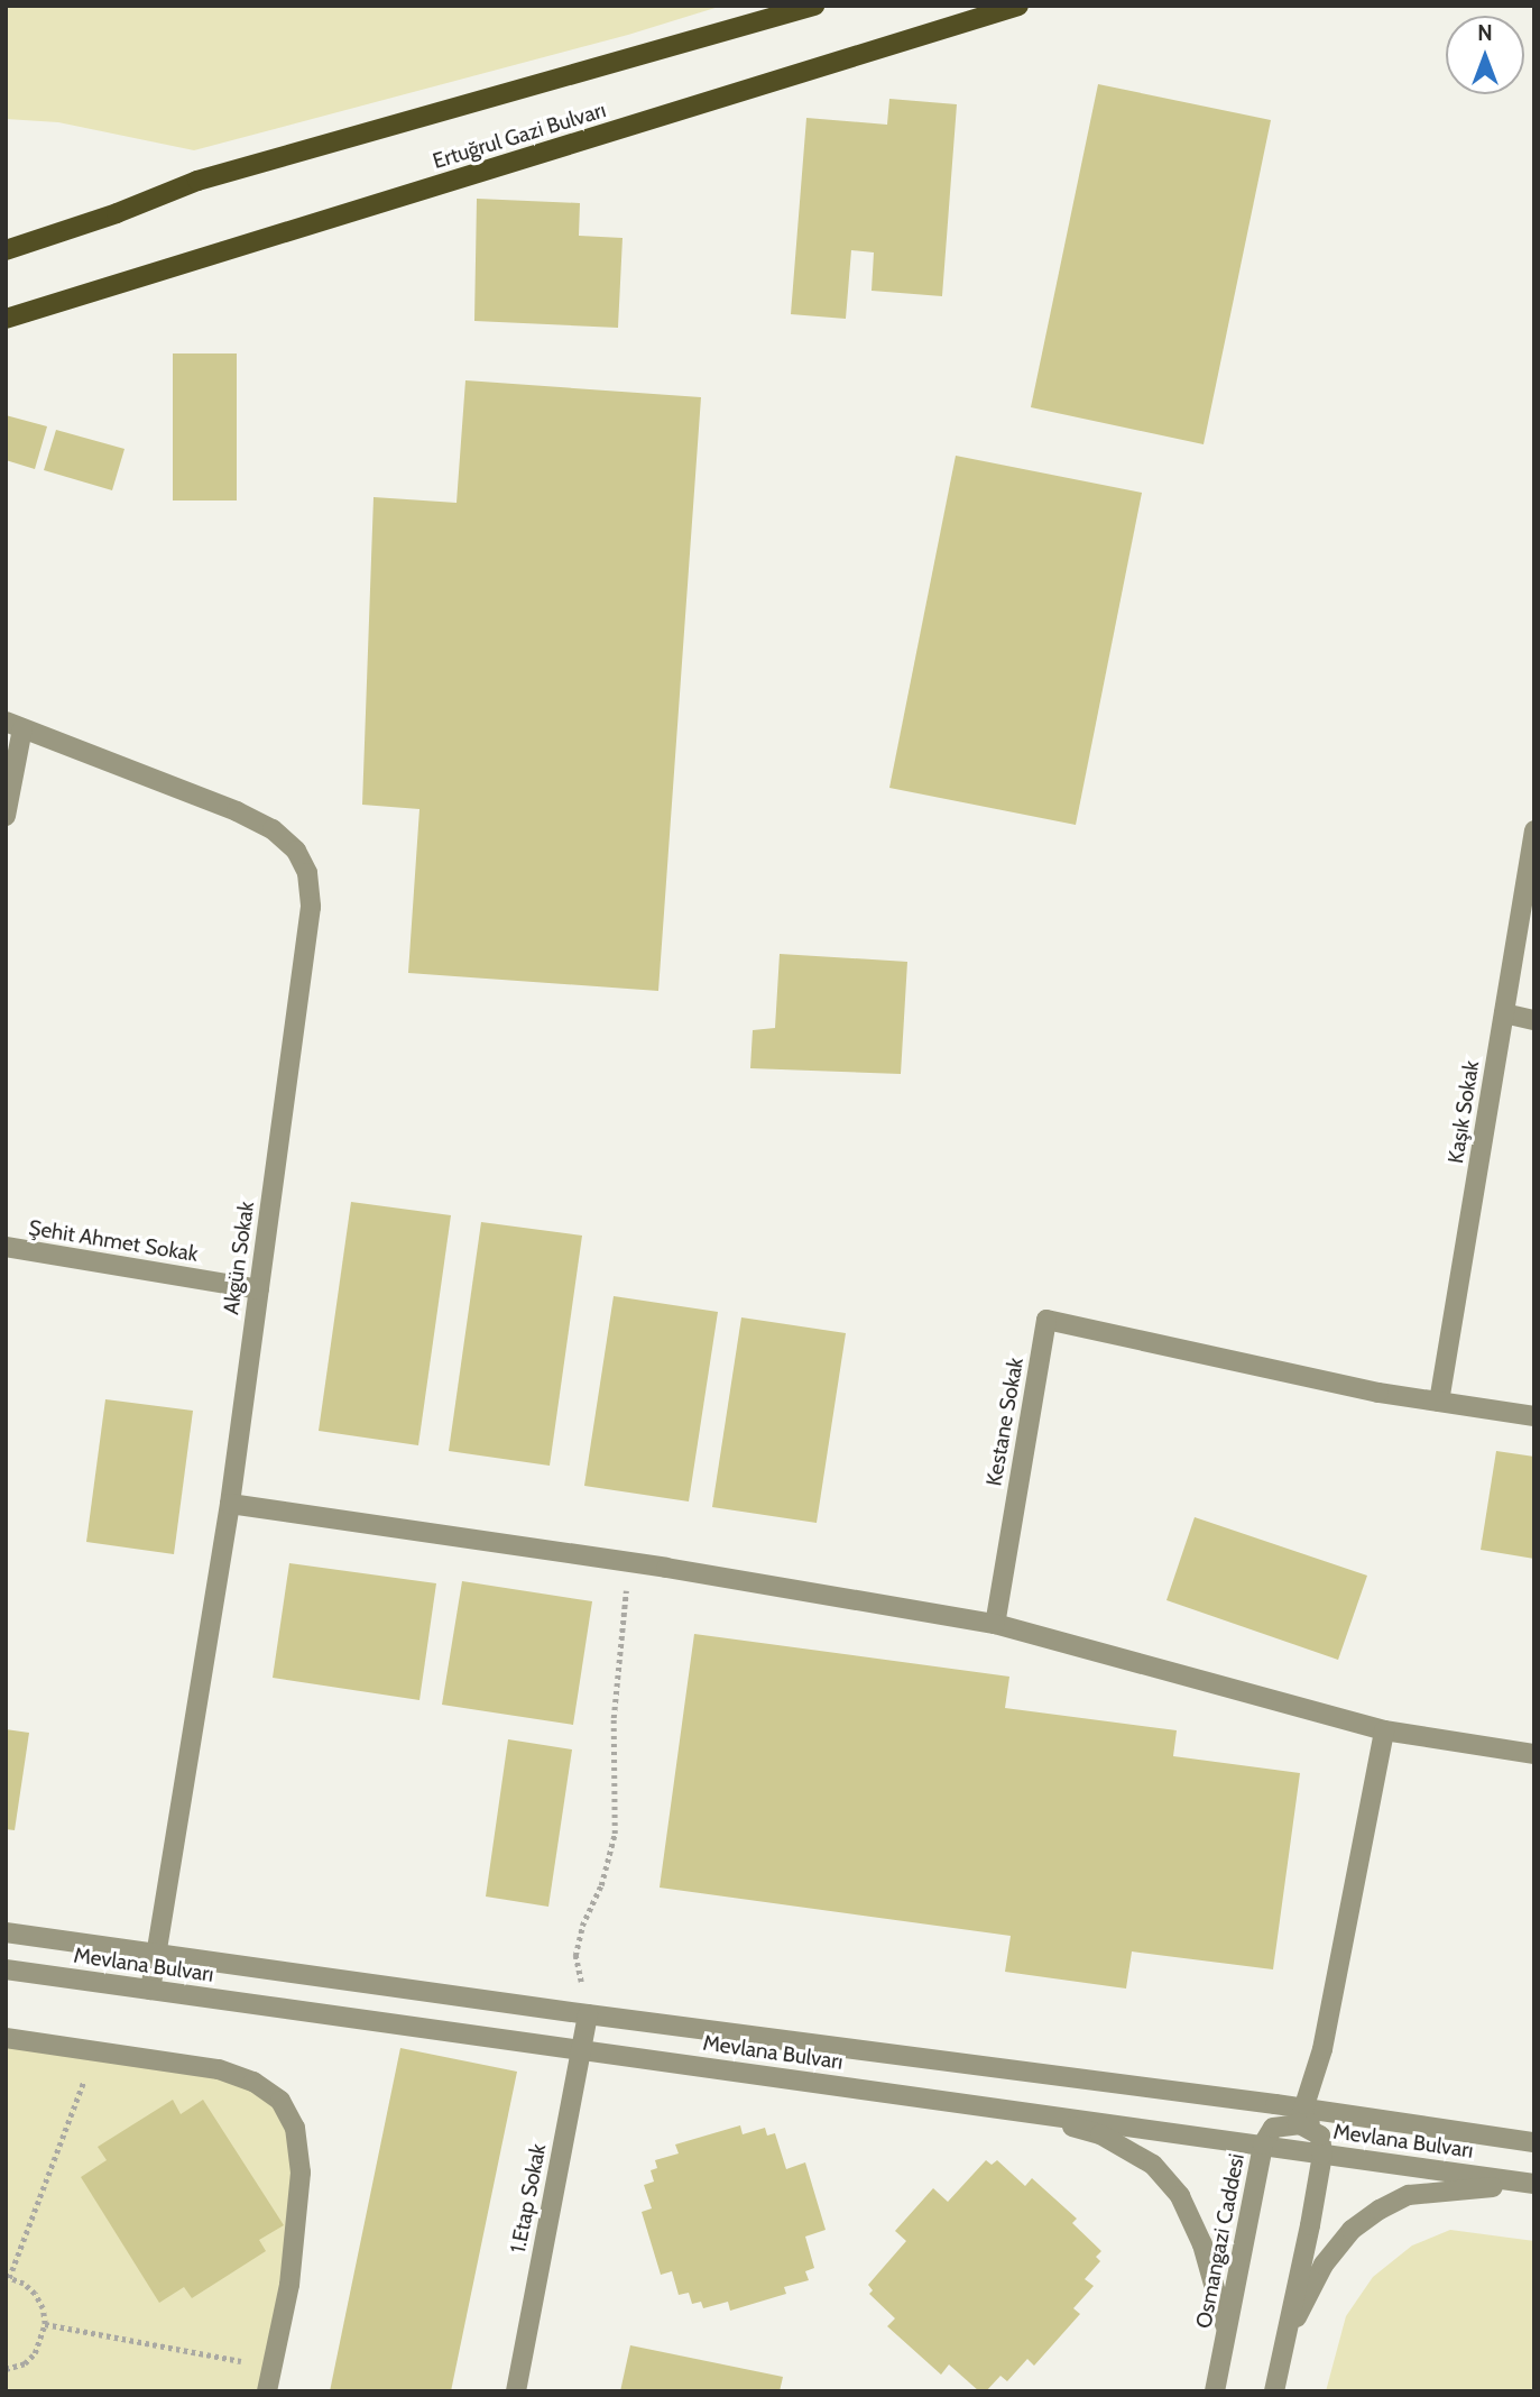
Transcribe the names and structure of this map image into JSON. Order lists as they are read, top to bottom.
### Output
{
  "streets": {
    "main road": ["Ertuğrul Gazi Bulvarı"],
    "street": [
      "Kaşık Sokak",
      "Şehit Ahmet Sokak",
      "Akgün Sokak",
      "Kestane Sokak",
      "Mevlana Bulvarı",
      "1.Etap Sokak",
      "Osmangazi Caddesi"
    ]
  },
  "crossings": [
    ["Kaşık Sokak", "Kestane Sokak"],
    ["Şehit Ahmet Sokak", "Akgün Sokak"],
    ["Akgün Sokak", "Mevlana Bulvarı"],
    ["Mevlana Bulvarı", "1.Etap Sokak"],
    ["Mevlana Bulvarı", "Osmangazi Caddesi"]
  ],
  "north": "top"
}
